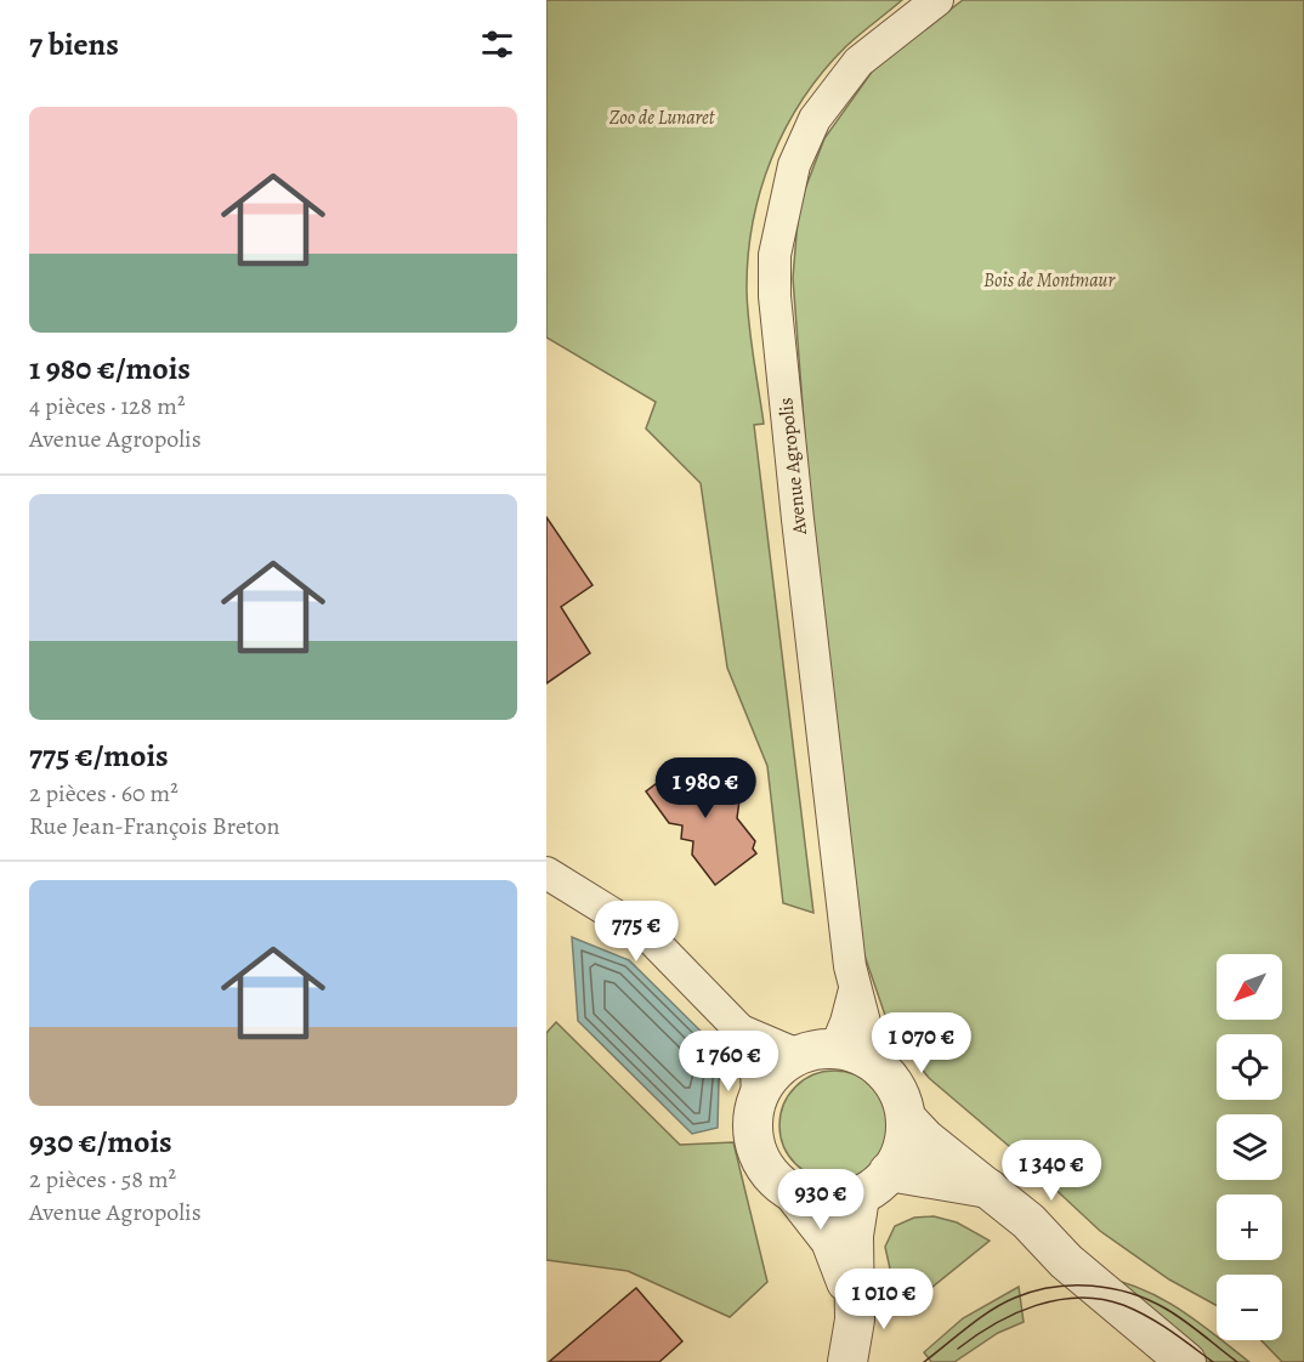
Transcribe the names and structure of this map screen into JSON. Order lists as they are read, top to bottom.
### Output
{
  "streets": {
    "street": ["Avenue Agropolis"]
  },
  "parks": ["Zoo de Lunaret", "Bois de Montmaur"],
  "north": "bottom left",
  "page": {
    "heading": "7 biens",
    "list": [
      {
        "name": "1 980 €/mois",
        "note": "4 pièces · 128 m² · Avenue Agropolis"
      },
      {
        "name": "775 €/mois",
        "note": "2 pièces · 60 m² · Rue Jean-François Breton"
      },
      {
        "name": "930 €/mois",
        "note": "2 pièces · 58 m² · Avenue Agropolis"
      }
    ],
    "price": [
      "1 980 €",
      "775 €",
      "1 070 €",
      "1 760 €",
      "1 340 €",
      "930 €",
      "1 010 €"
    ],
    "map_buttons": ["+", "−"]
  }
}
